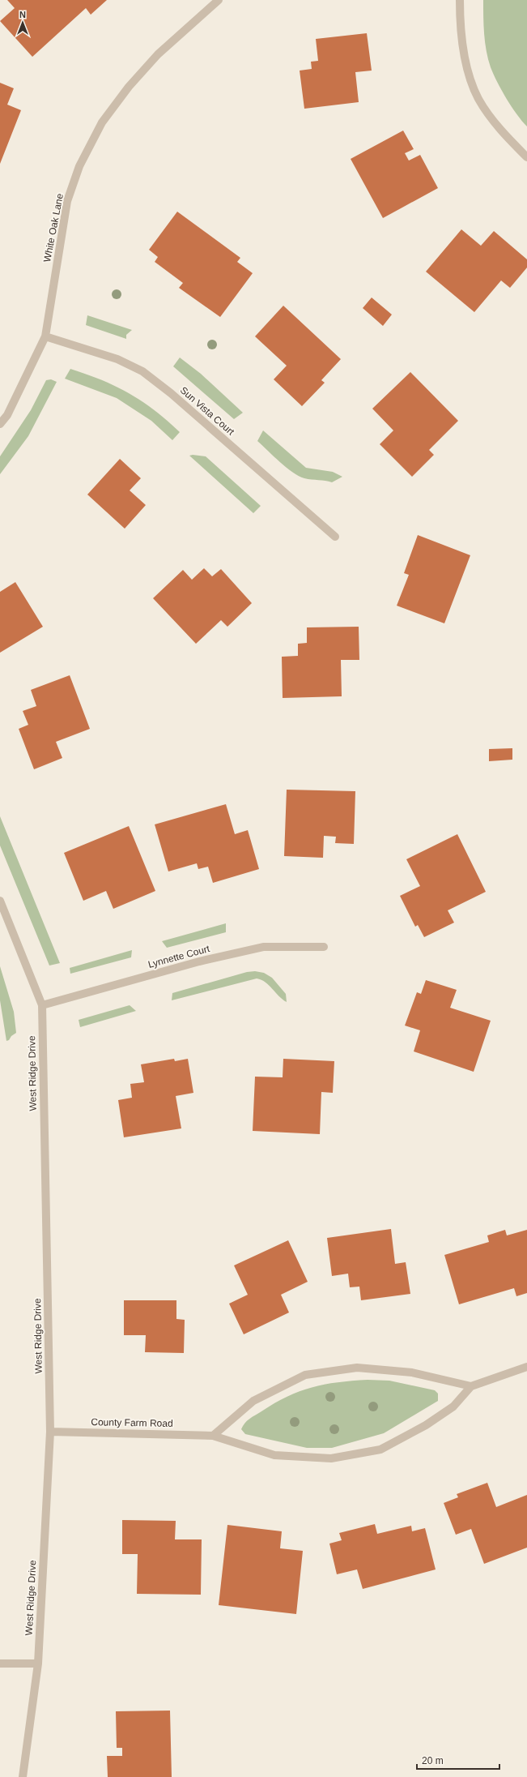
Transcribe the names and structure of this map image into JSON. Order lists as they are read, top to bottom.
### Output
{
  "streets": {
    "street": [
      "White Oak Lane",
      "Sun Vista Court",
      "Lynnette Court",
      "West Ridge Drive",
      "County Farm Road"
    ]
  },
  "crossings": [
    ["White Oak Lane", "Sun Vista Court"],
    ["Lynnette Court", "West Ridge Drive"],
    ["West Ridge Drive", "County Farm Road"]
  ],
  "scale_bar": "20 m",
  "north": "top"
}
